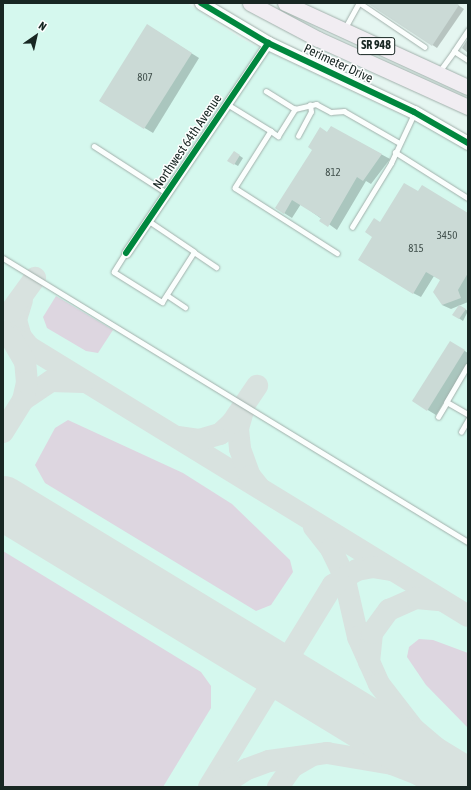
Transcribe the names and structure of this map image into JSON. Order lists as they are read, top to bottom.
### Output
{
  "streets": {
    "main road": ["SR 948"],
    "street": ["Perimeter Drive", "Northwest 64th Avenue"]
  },
  "crossings": [
    ["Perimeter Drive", "Northwest 64th Avenue"]
  ],
  "house_numbers": [
    "807",
    "812",
    "3450",
    "815"
  ],
  "north": "top right"
}
